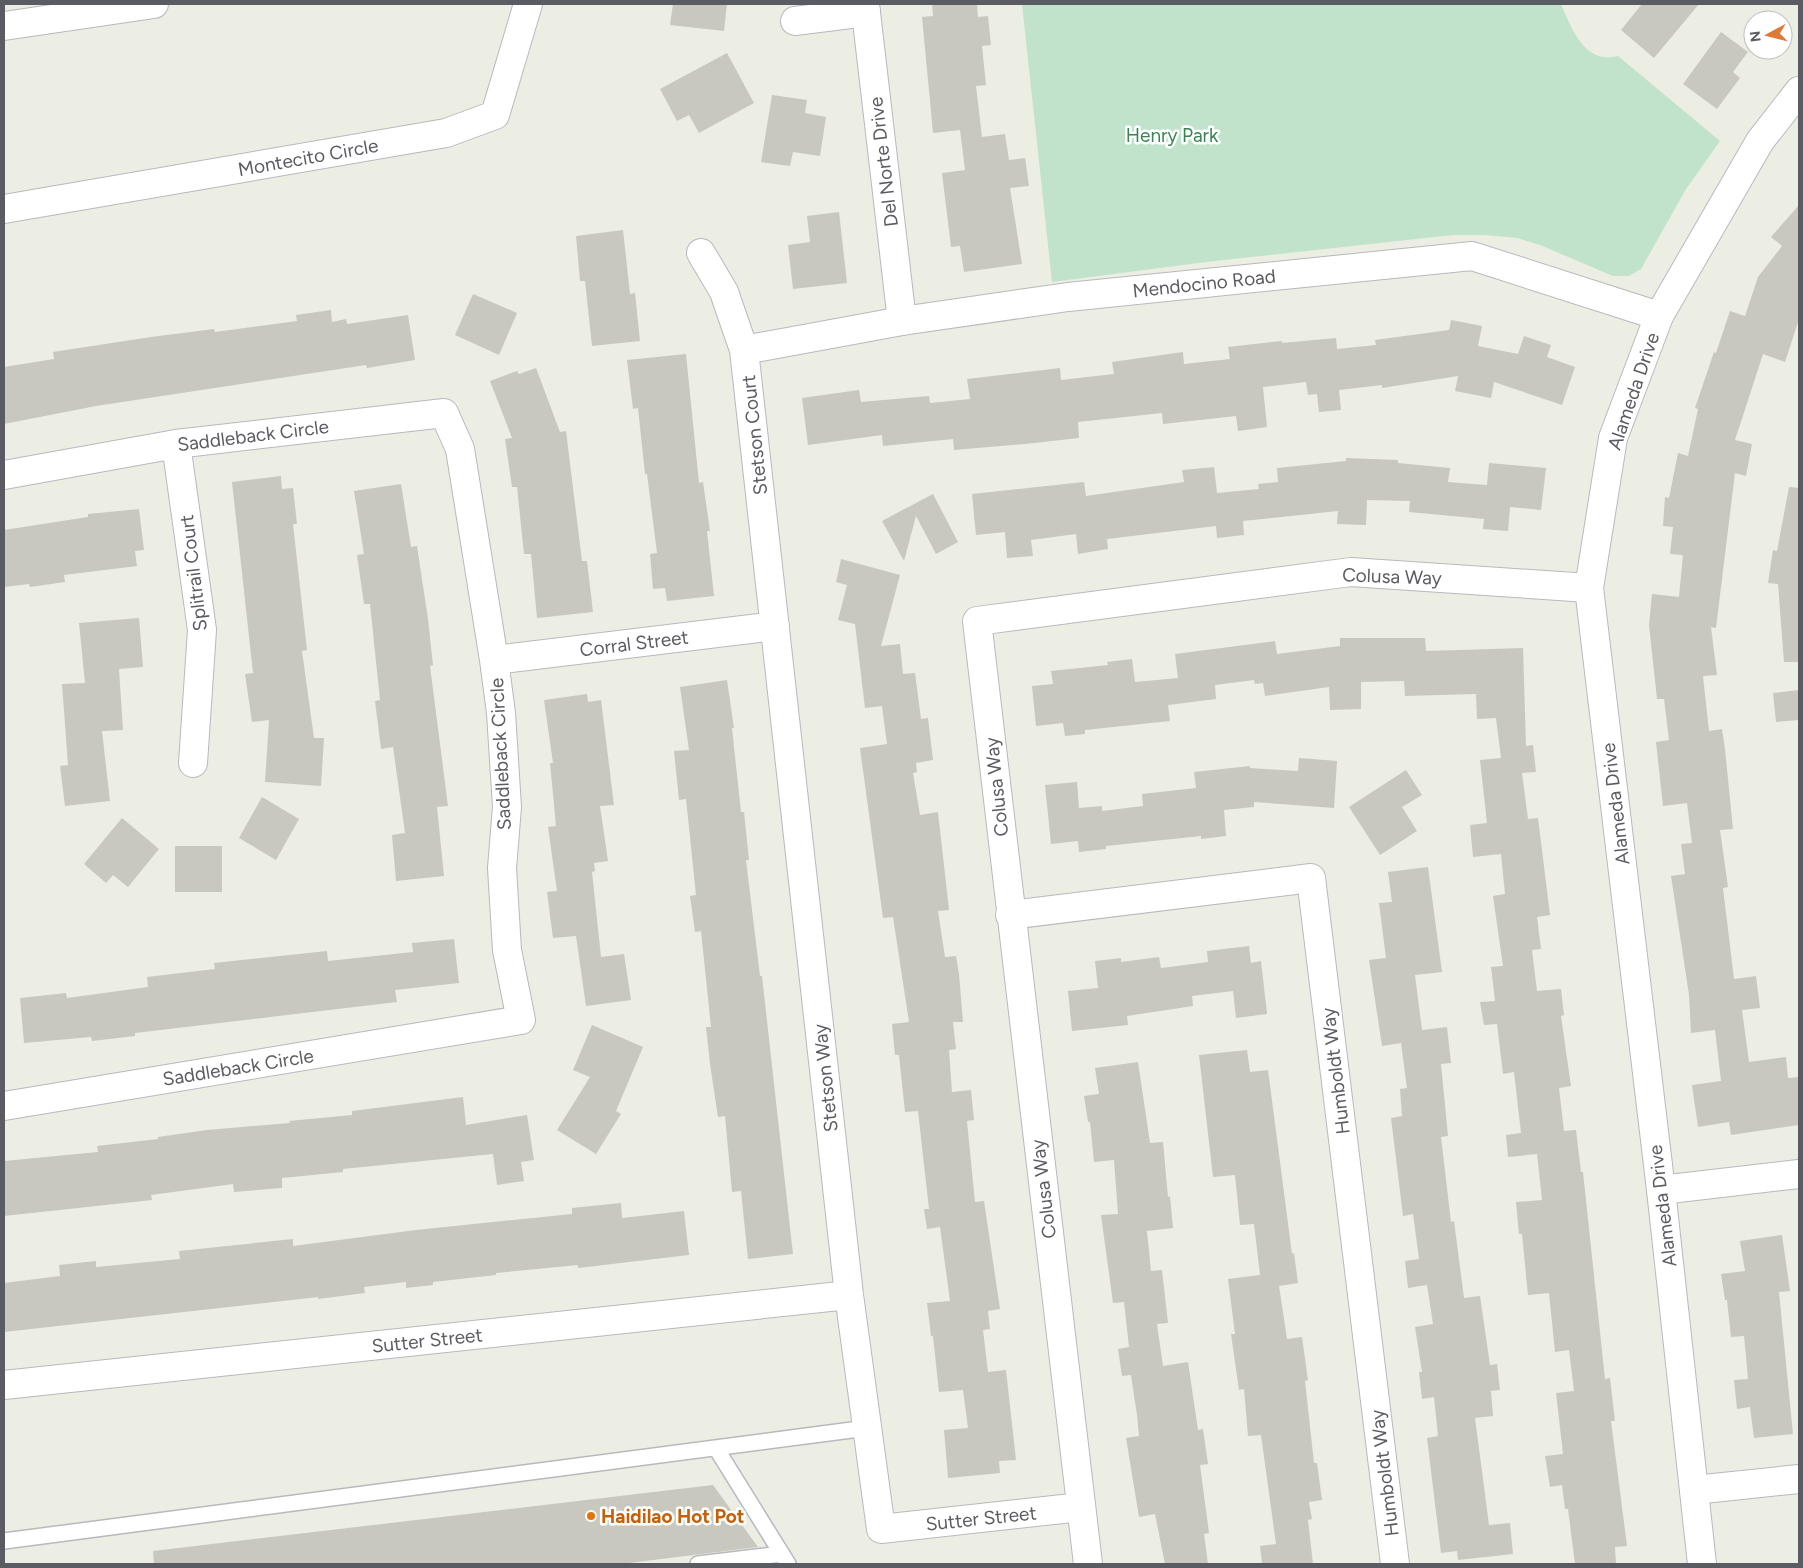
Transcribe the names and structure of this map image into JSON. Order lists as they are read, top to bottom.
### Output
{
  "streets": {
    "street": [
      "Montecito Circle",
      "Del Norte Drive",
      "Mendocino Road",
      "Alameda Drive",
      "Saddleback Circle",
      "Stetson Court",
      "Splitrail Court",
      "Colusa Way",
      "Corral Street",
      "Humboldt Way",
      "Stetson Way",
      "Sutter Street"
    ]
  },
  "crossings": [
    ["Del Norte Drive", "Mendocino Road"],
    ["Mendocino Road", "Alameda Drive"],
    ["Mendocino Road", "Stetson Court"],
    ["Alameda Drive", "Colusa Way"],
    ["Saddleback Circle", "Splitrail Court"],
    ["Saddleback Circle", "Corral Street"],
    ["Stetson Court", "Corral Street"],
    ["Stetson Court", "Stetson Way"],
    ["Colusa Way", "Humboldt Way"],
    ["Colusa Way", "Sutter Street"],
    ["Corral Street", "Stetson Way"],
    ["Stetson Way", "Sutter Street"]
  ],
  "parks": ["Henry Park"],
  "places": ["Haidilao Hot Pot"],
  "north": "left"
}
